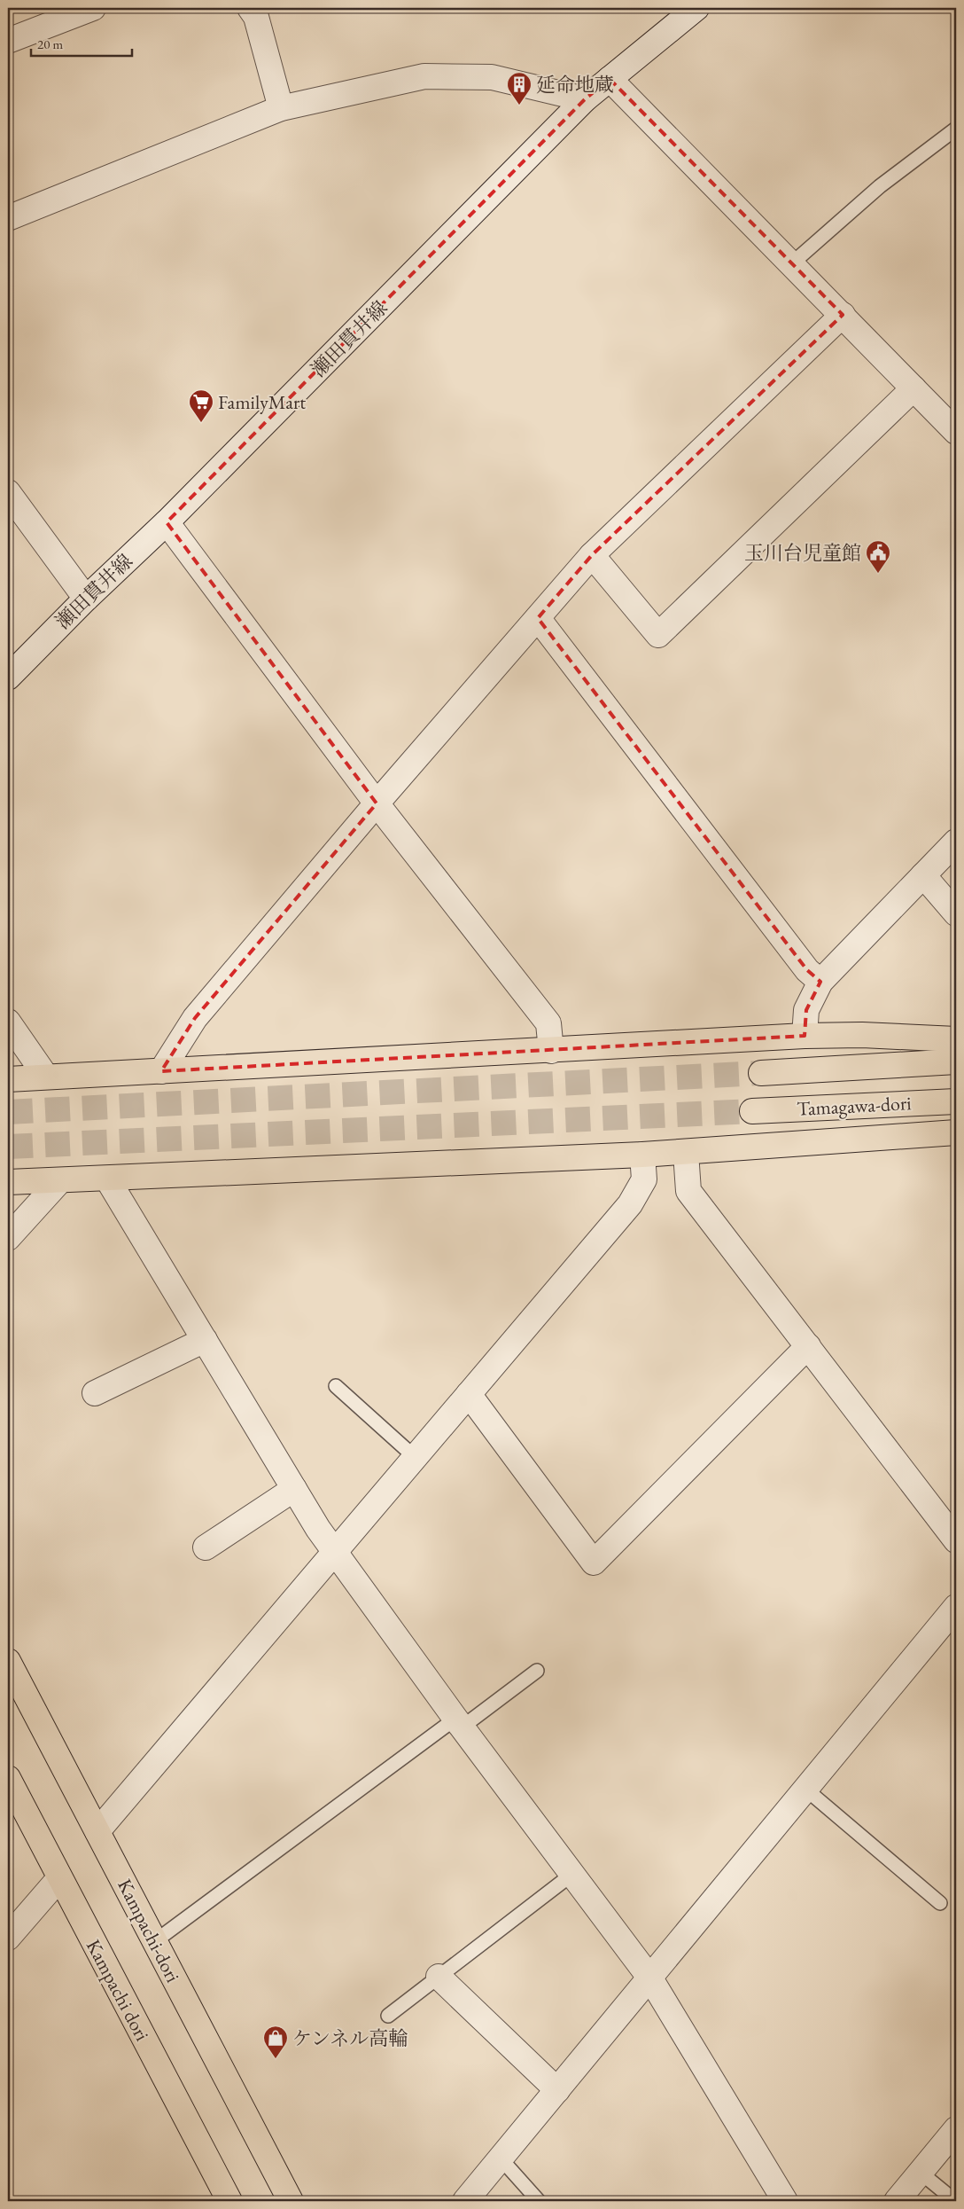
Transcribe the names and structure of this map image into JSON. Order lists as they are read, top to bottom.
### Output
{
  "streets": {
    "highway": ["Tamagawa-dori", "Kampachi-dori", "Kampachi dori"],
    "street": ["瀬田貫井線"]
  },
  "places": {
    "building": ["延命地蔵"],
    "supermarket": ["FamilyMart"],
    "public building": ["玉川台児童館"],
    "shop": ["ケンネル高輪"]
  },
  "scale_bar": "20 m"
}
